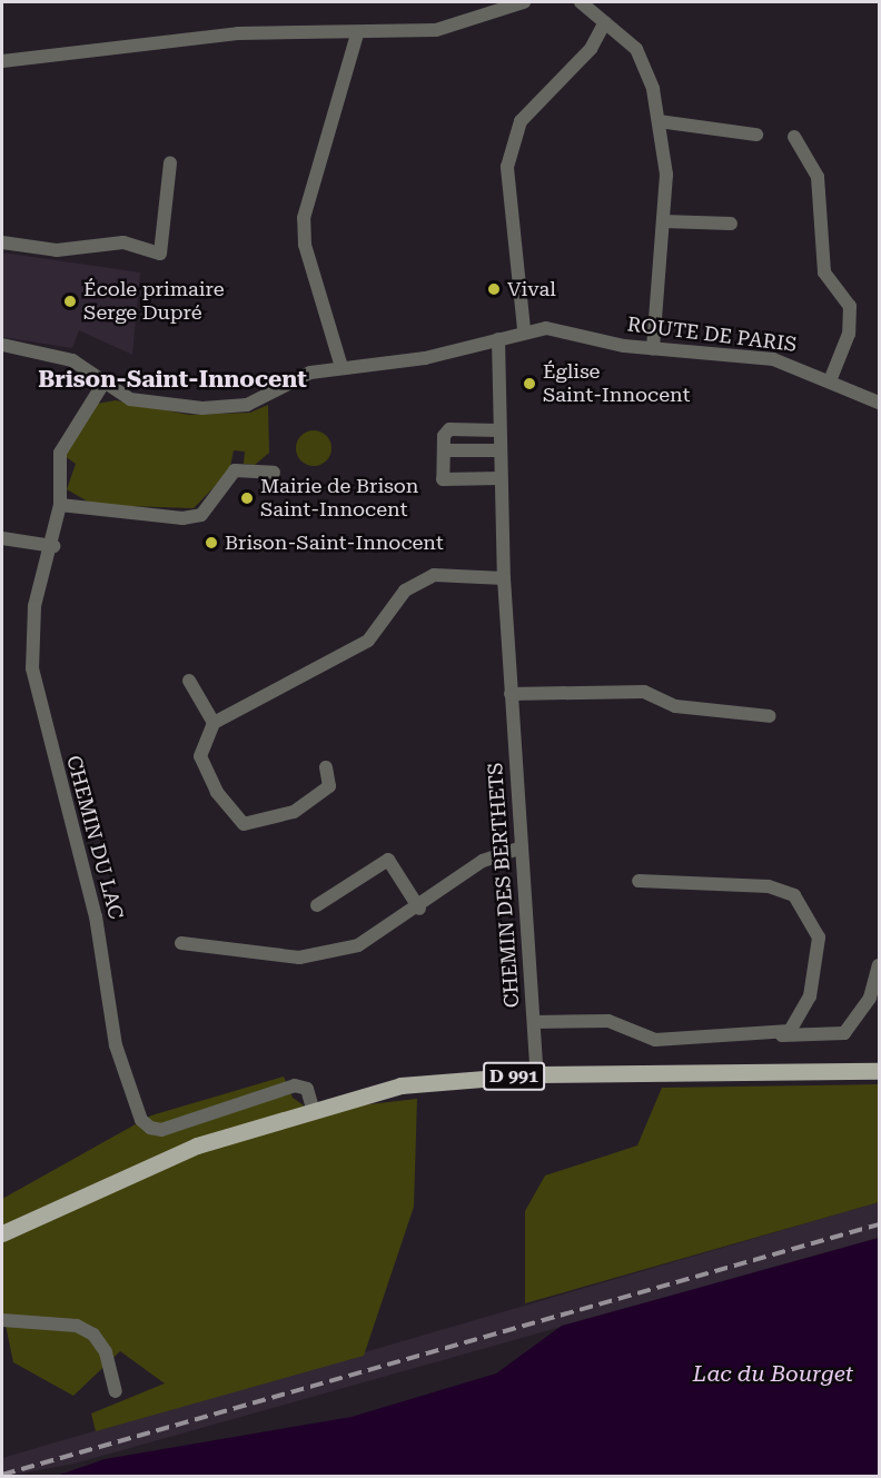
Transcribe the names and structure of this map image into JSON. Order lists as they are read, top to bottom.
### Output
{
  "streets": {
    "main road": ["D 991"],
    "street": ["ROUTE DE PARIS", "CHEMIN DU LAC", "CHEMIN DES BERTHETS"]
  },
  "crossings": [
    ["ROUTE DE PARIS", "CHEMIN DU LAC"],
    ["ROUTE DE PARIS", "CHEMIN DES BERTHETS"],
    ["CHEMIN DU LAC", "D 991"],
    ["CHEMIN DES BERTHETS", "D 991"]
  ],
  "districts": ["Brison-Saint-Innocent"],
  "water": ["Lac du Bourget"],
  "places": [
    "Vival",
    "École primaire Serge Dupré",
    "Église Saint-Innocent",
    "Mairie de Brison Saint-Innocent",
    "Brison-Saint-Innocent"
  ]
}
